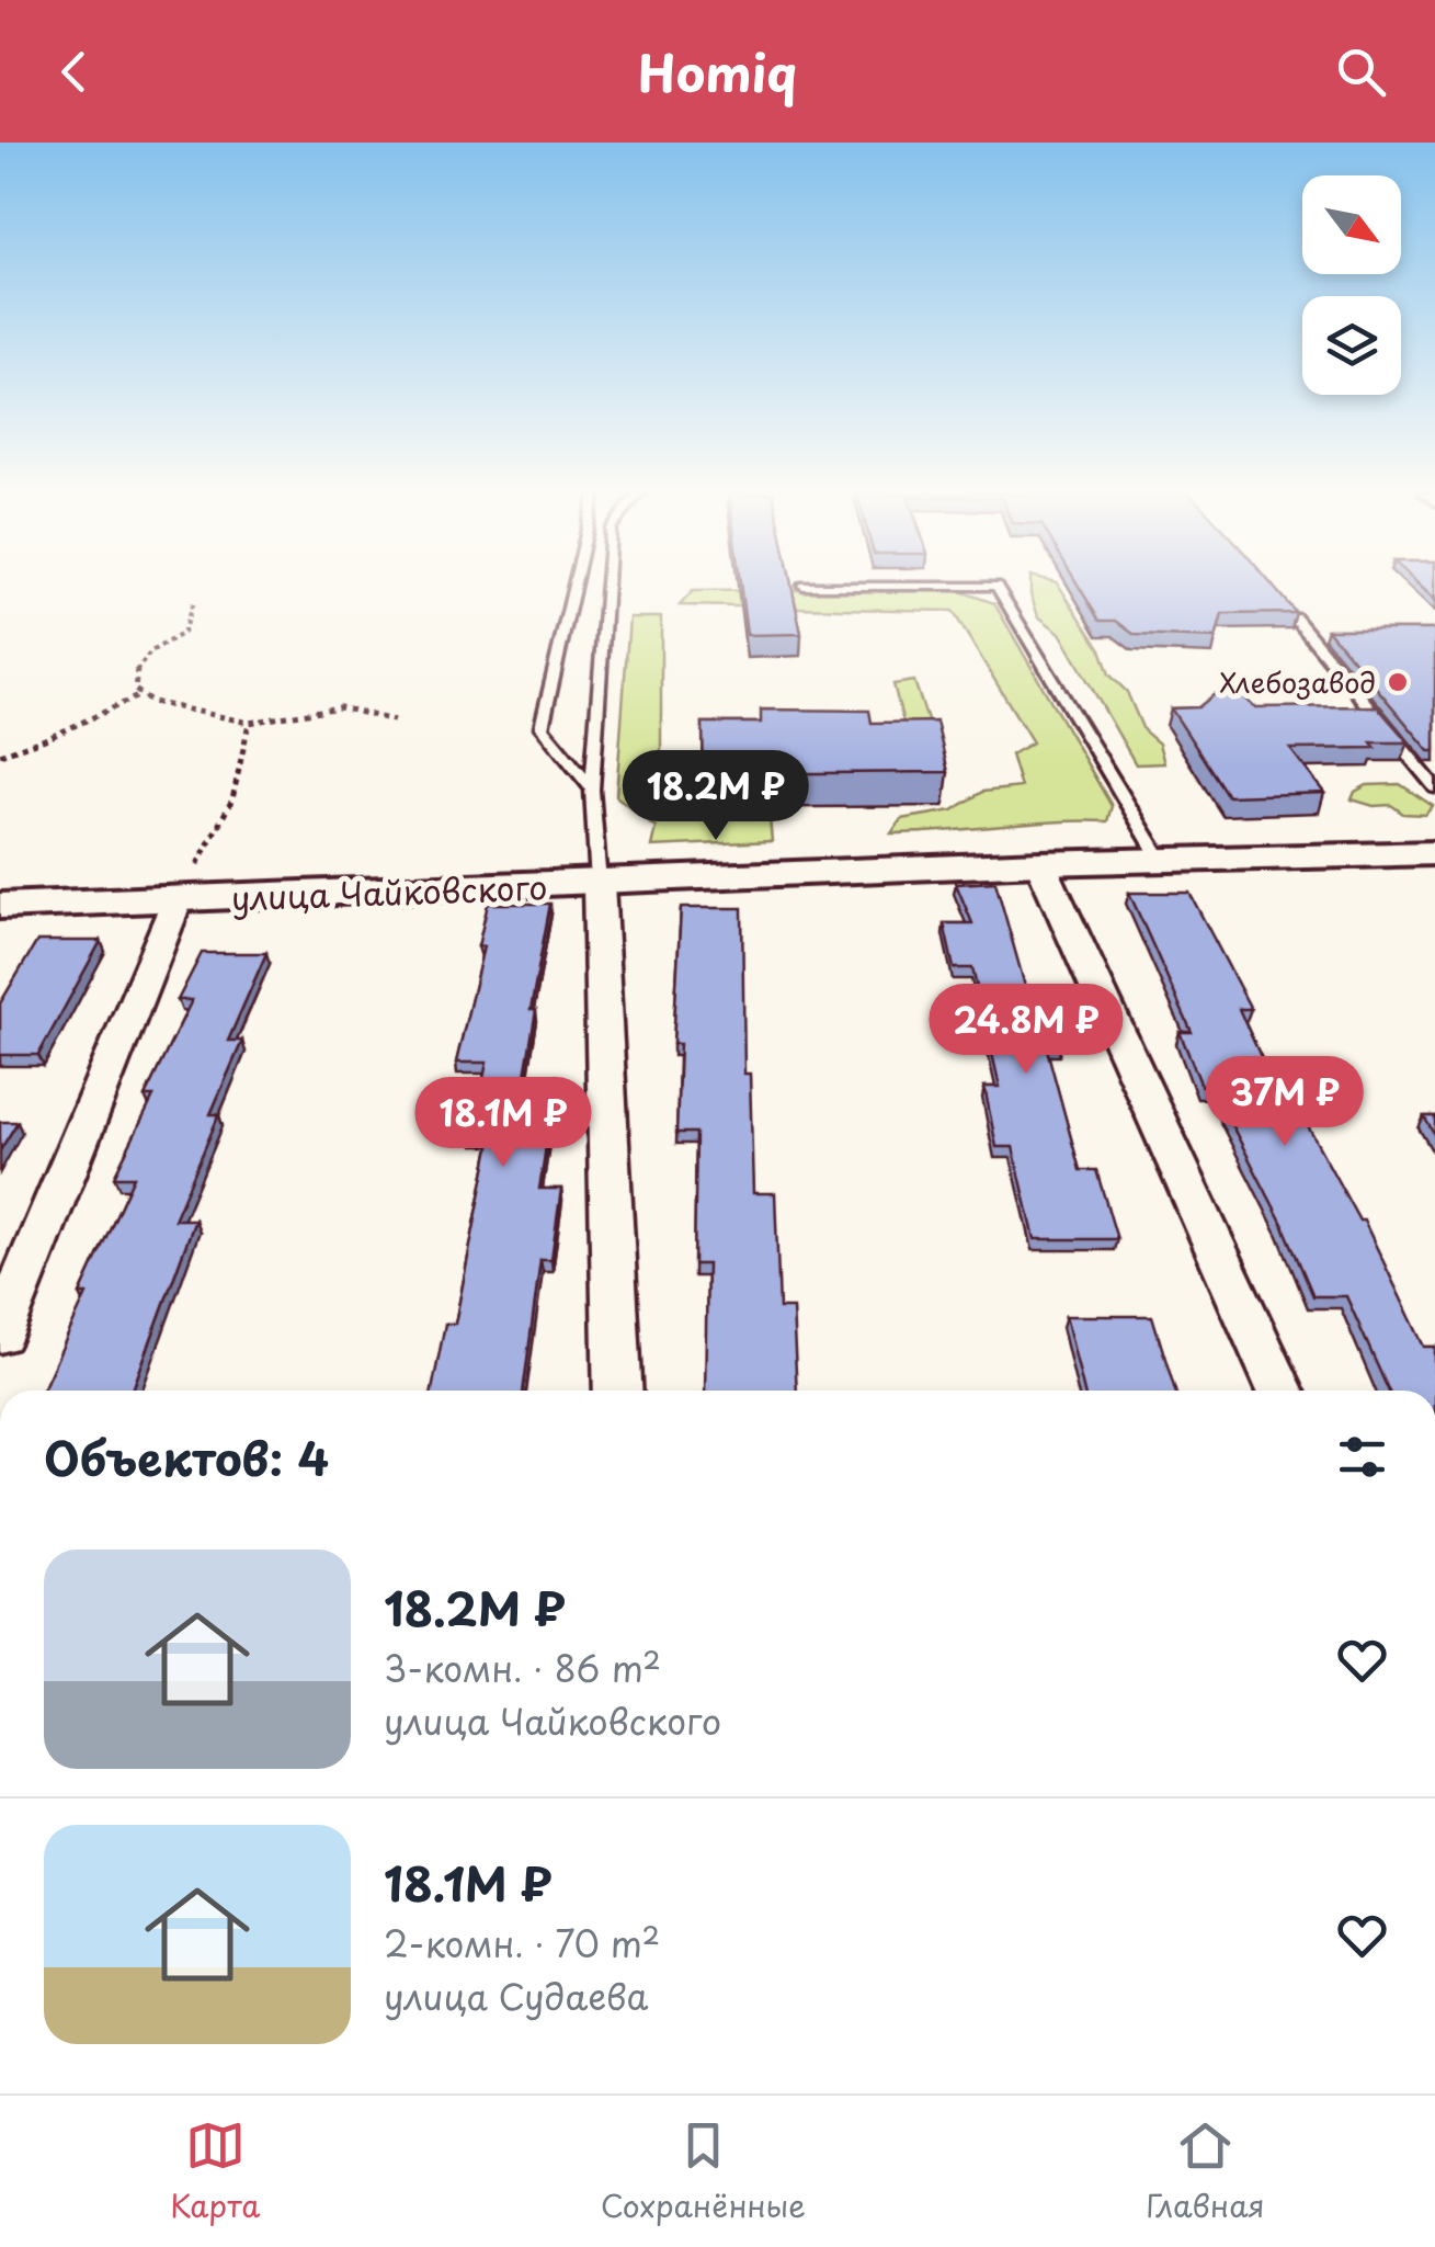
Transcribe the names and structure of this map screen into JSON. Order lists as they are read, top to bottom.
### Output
{
  "streets": {
    "street": ["улица Чайковского"]
  },
  "places": ["Хлебозавод"],
  "north": "bottom right",
  "page": {
    "header": "Homiq",
    "price": [
      "18.2M ₽",
      "24.8M ₽",
      "37M ₽",
      "18.1M ₽"
    ],
    "heading": "Объектов: 4",
    "list": [
      {
        "name": "18.2M ₽",
        "note": "3-комн. · 86 m² · улица Чайковского"
      },
      {
        "name": "18.1M ₽",
        "note": "2-комн. · 70 m² · улица Судаева"
      }
    ],
    "tabs": ["Карта", "Сохранённые", "Главная"]
  }
}
